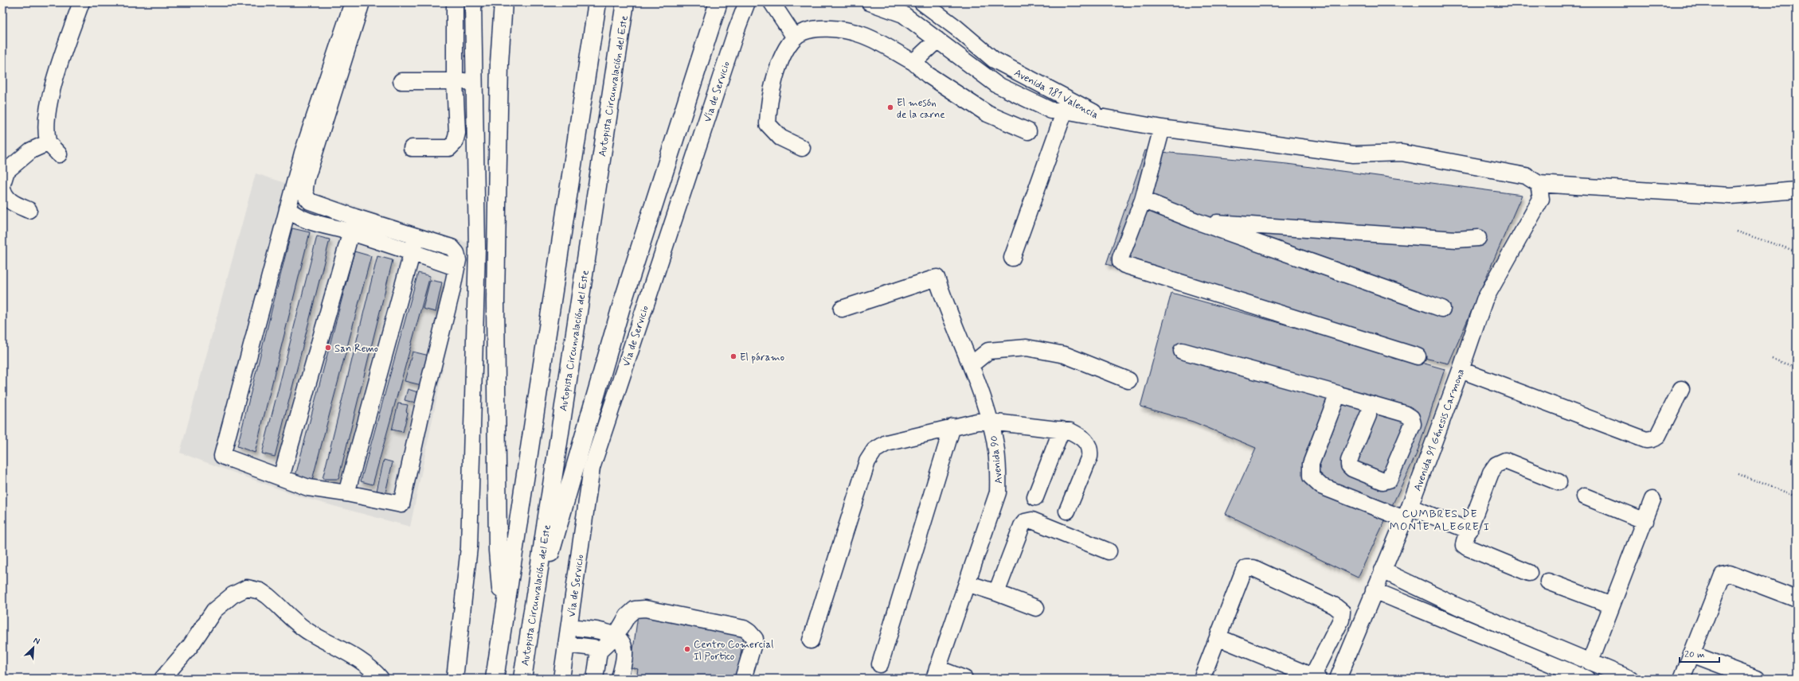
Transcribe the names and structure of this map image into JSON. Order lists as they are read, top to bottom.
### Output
{
  "streets": {
    "highway": ["Autopista Circunvalación del Este"],
    "street": [
      "Vía de Servicio",
      "Avenida 181 Valencia",
      "Avenida 91 Génesis Carmona",
      "Avenida 90"
    ]
  },
  "districts": ["CUMBRES DE MONTE ALEGRE I"],
  "places": [
    "El mesón de la carne",
    "San Remo",
    "El páramo",
    "Centro Comercial Il Portico"
  ],
  "scale_bar": "20 m",
  "north": "top right"
}
